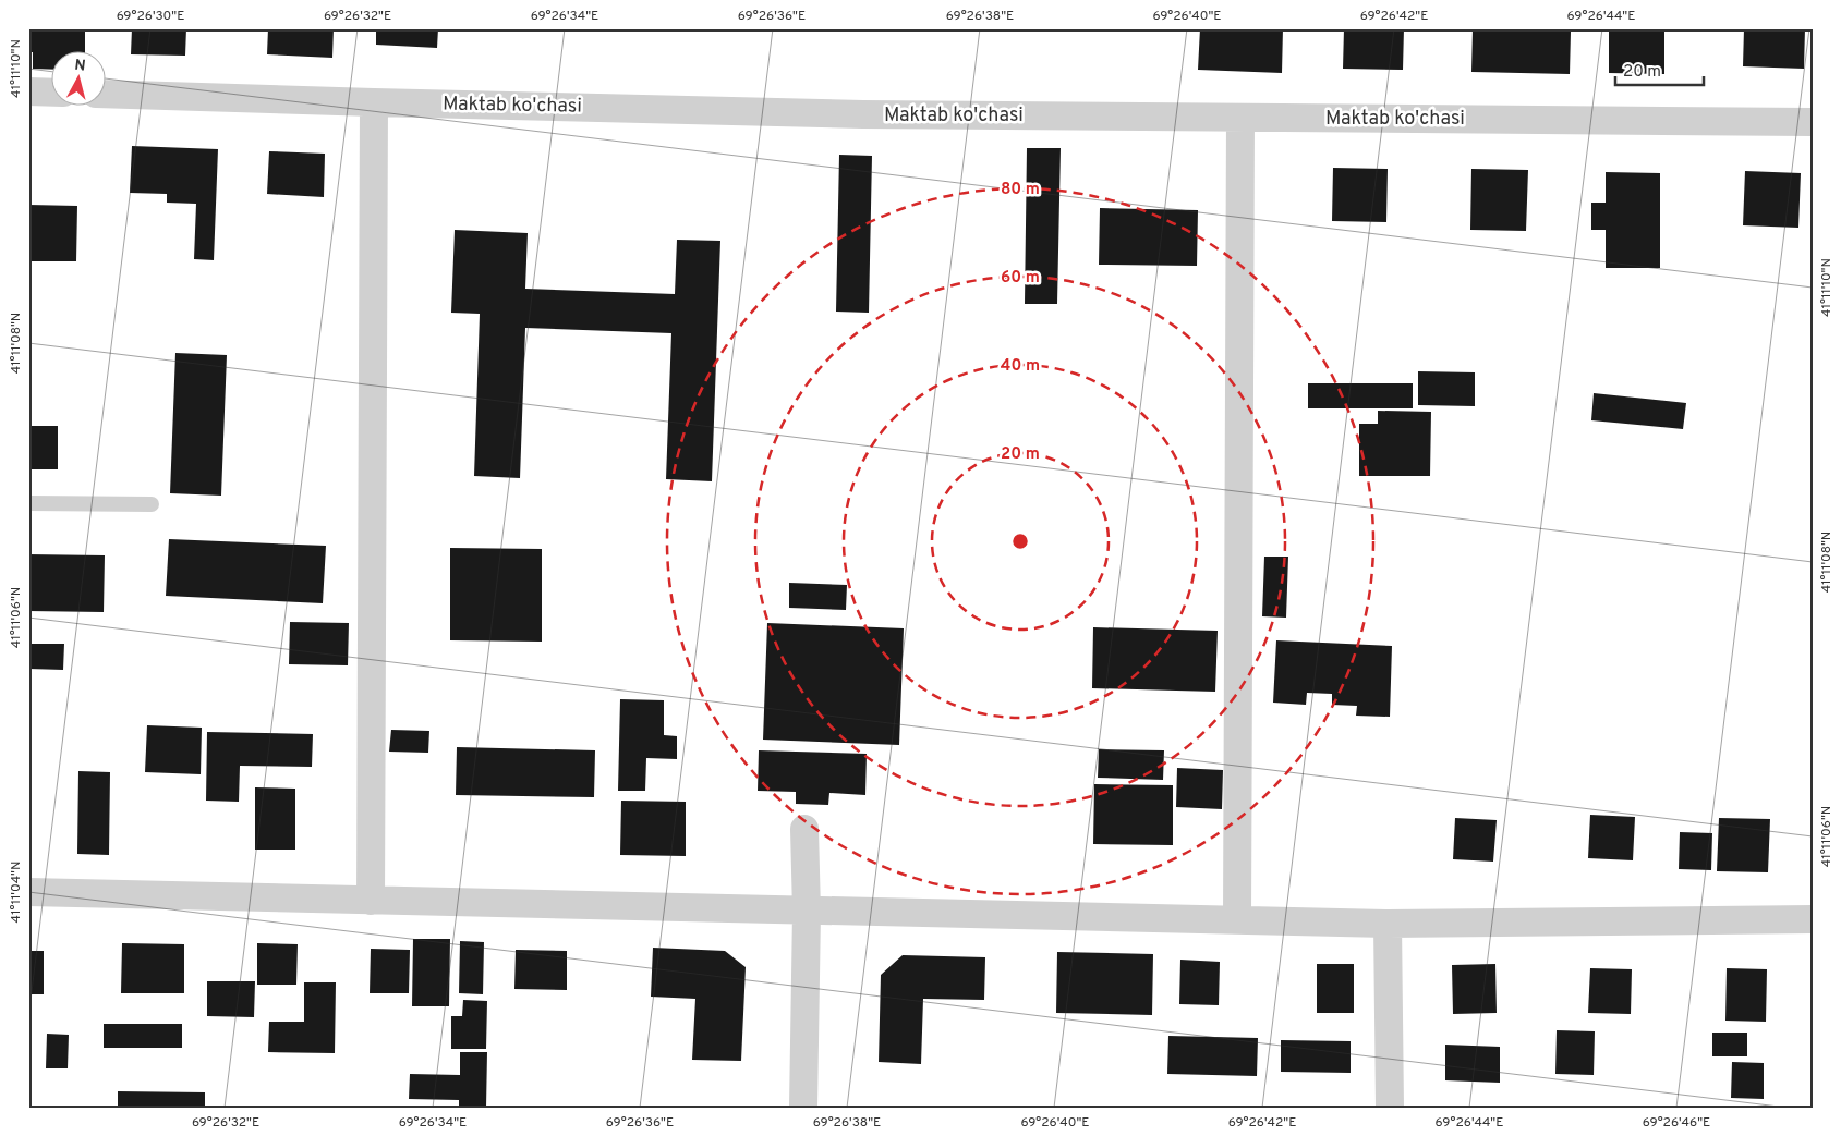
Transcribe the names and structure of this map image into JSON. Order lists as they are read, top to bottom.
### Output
{
  "streets": {
    "street": ["Maktab ko'chasi"]
  },
  "scale_bar": "20 m",
  "north": "top",
  "coordinates": [
    "69°26'30\"E",
    "69°26'32\"E",
    "69°26'34\"E",
    "69°26'36\"E",
    "69°26'38\"E",
    "69°26'40\"E",
    "69°26'42\"E",
    "69°26'44\"E",
    "41°11'10\"N",
    "41°11'08\"N",
    "41°11'06\"N",
    "41°11'04\"N",
    "69°26'46\"E"
  ],
  "rings": [
    "80 m",
    "60 m",
    "40 m",
    "20 m"
  ]
}
